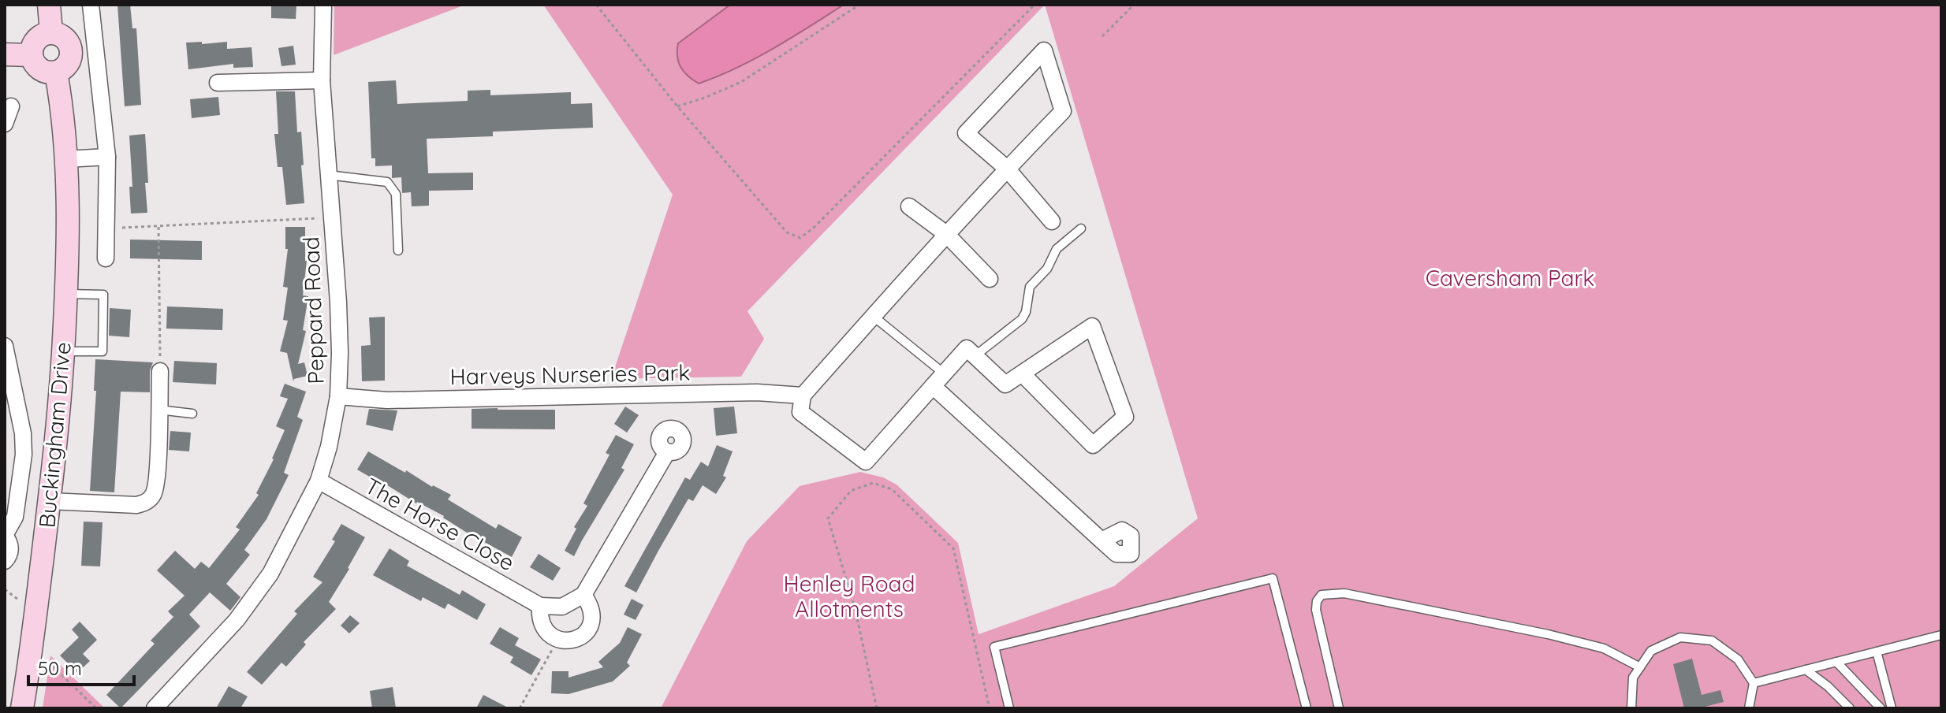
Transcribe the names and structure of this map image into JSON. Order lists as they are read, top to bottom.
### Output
{
  "streets": {
    "main road": ["Buckingham Drive"],
    "street": ["Peppard Road", "Harveys Nurseries Park", "The Horse Close"]
  },
  "crossings": [
    ["Peppard Road", "Harveys Nurseries Park"],
    ["Peppard Road", "The Horse Close"]
  ],
  "parks": ["Caversham Park", "Henley Road Allotments"],
  "scale_bar": "50 m"
}
